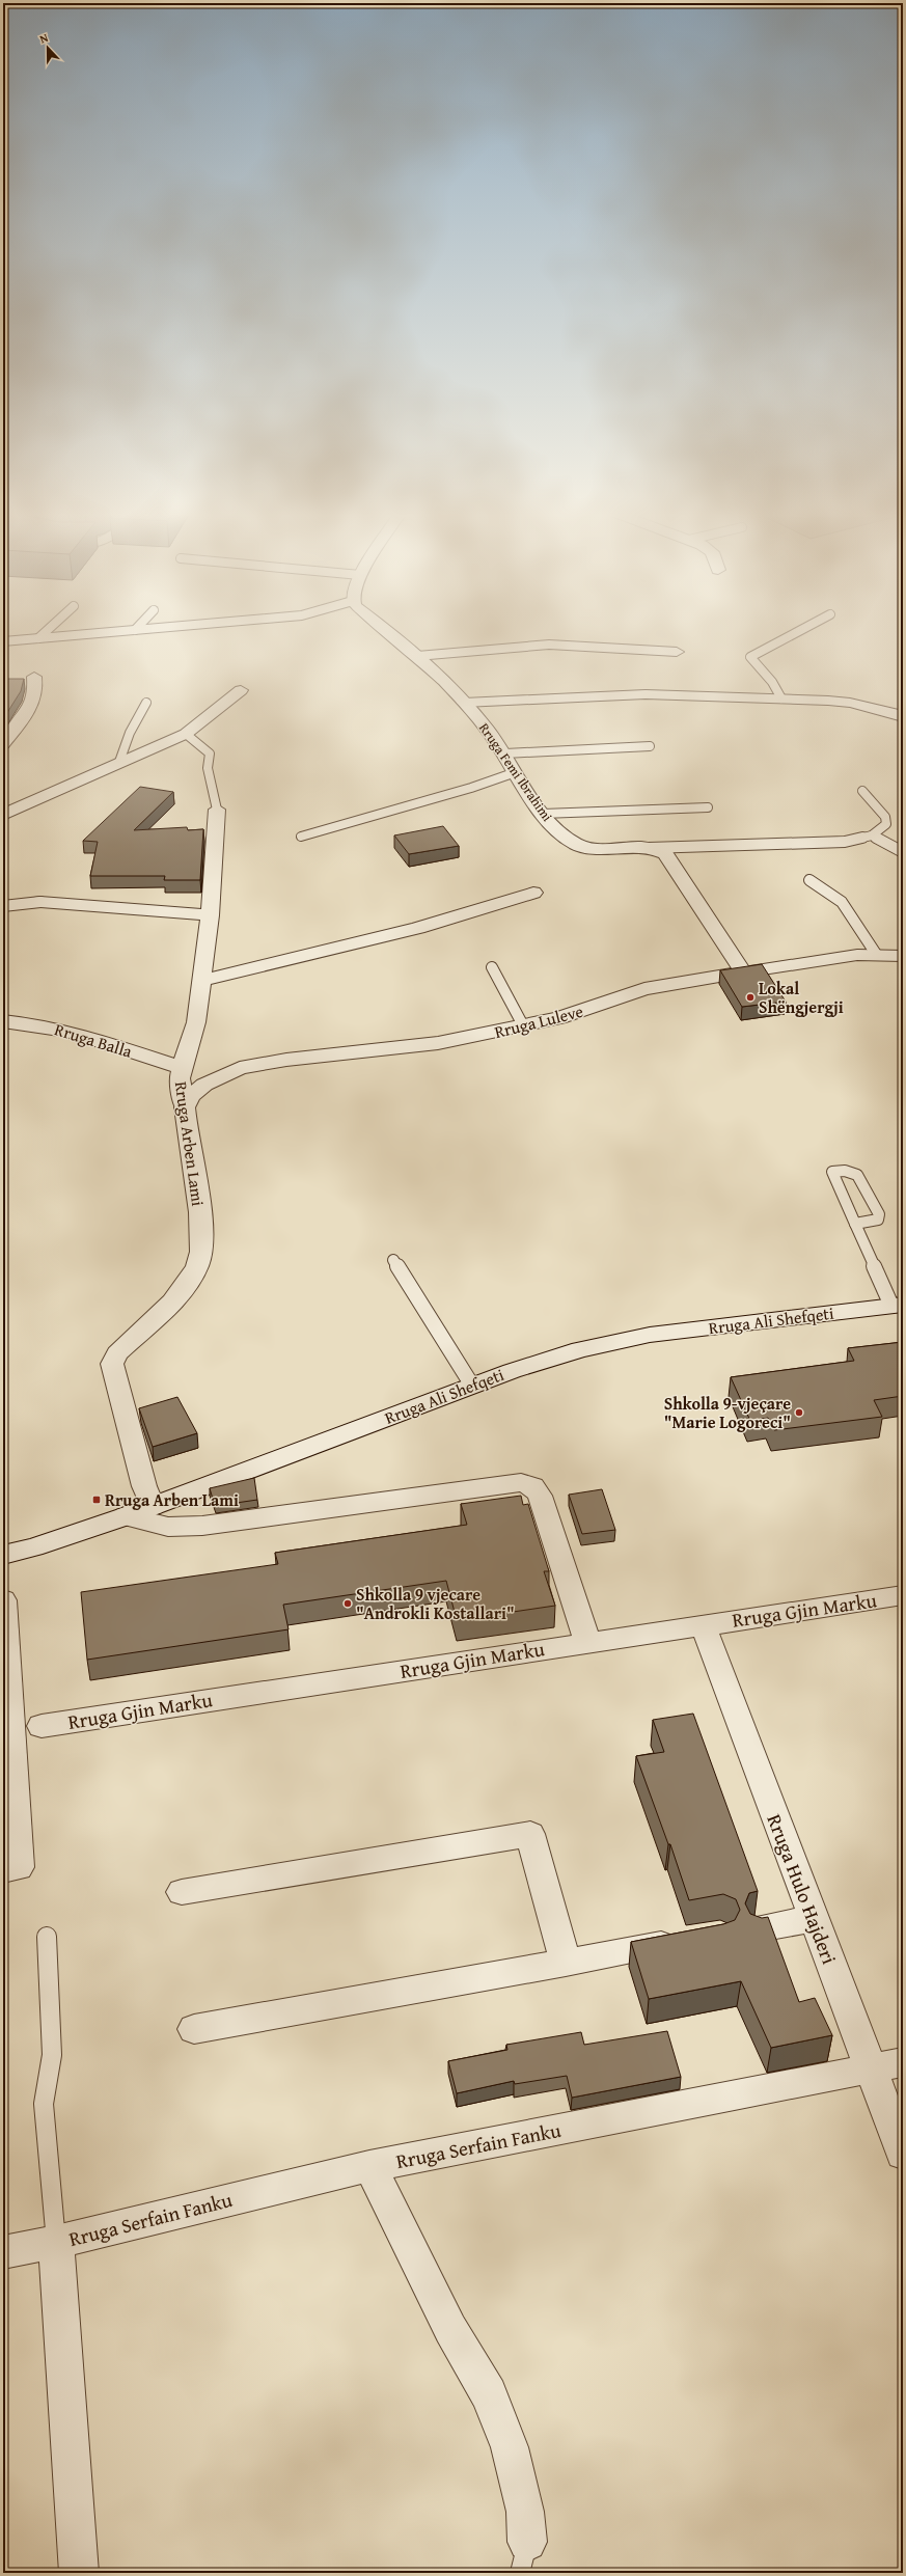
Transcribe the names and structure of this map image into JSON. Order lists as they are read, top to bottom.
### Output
{
  "streets": {
    "street": [
      "Rruga Femi Ibrahimi",
      "Rruga Luleve",
      "Rruga Balla",
      "Rruga Arben Lami",
      "Rruga Ali Shefqeti",
      "Rruga Gjin Marku",
      "Rruga Hulo Hajderi",
      "Rruga Serfain Fanku"
    ]
  },
  "crossings": [
    ["Rruga Femi Ibrahimi", "Rruga Luleve"],
    ["Rruga Luleve", "Rruga Arben Lami"],
    ["Rruga Balla", "Rruga Arben Lami"],
    ["Rruga Arben Lami", "Rruga Ali Shefqeti"],
    ["Rruga Gjin Marku", "Rruga Hulo Hajderi"],
    ["Rruga Hulo Hajderi", "Rruga Serfain Fanku"]
  ],
  "places": {
    "other": ["Lokal Shëngjergji", "Shkolla 9-vjeçare \"Marie Logoreci\"", "Shkolla 9 vjecare \"Androkli Kostallari\""],
    "transit": ["Rruga Arben Lami"]
  },
  "north": "top"
}
